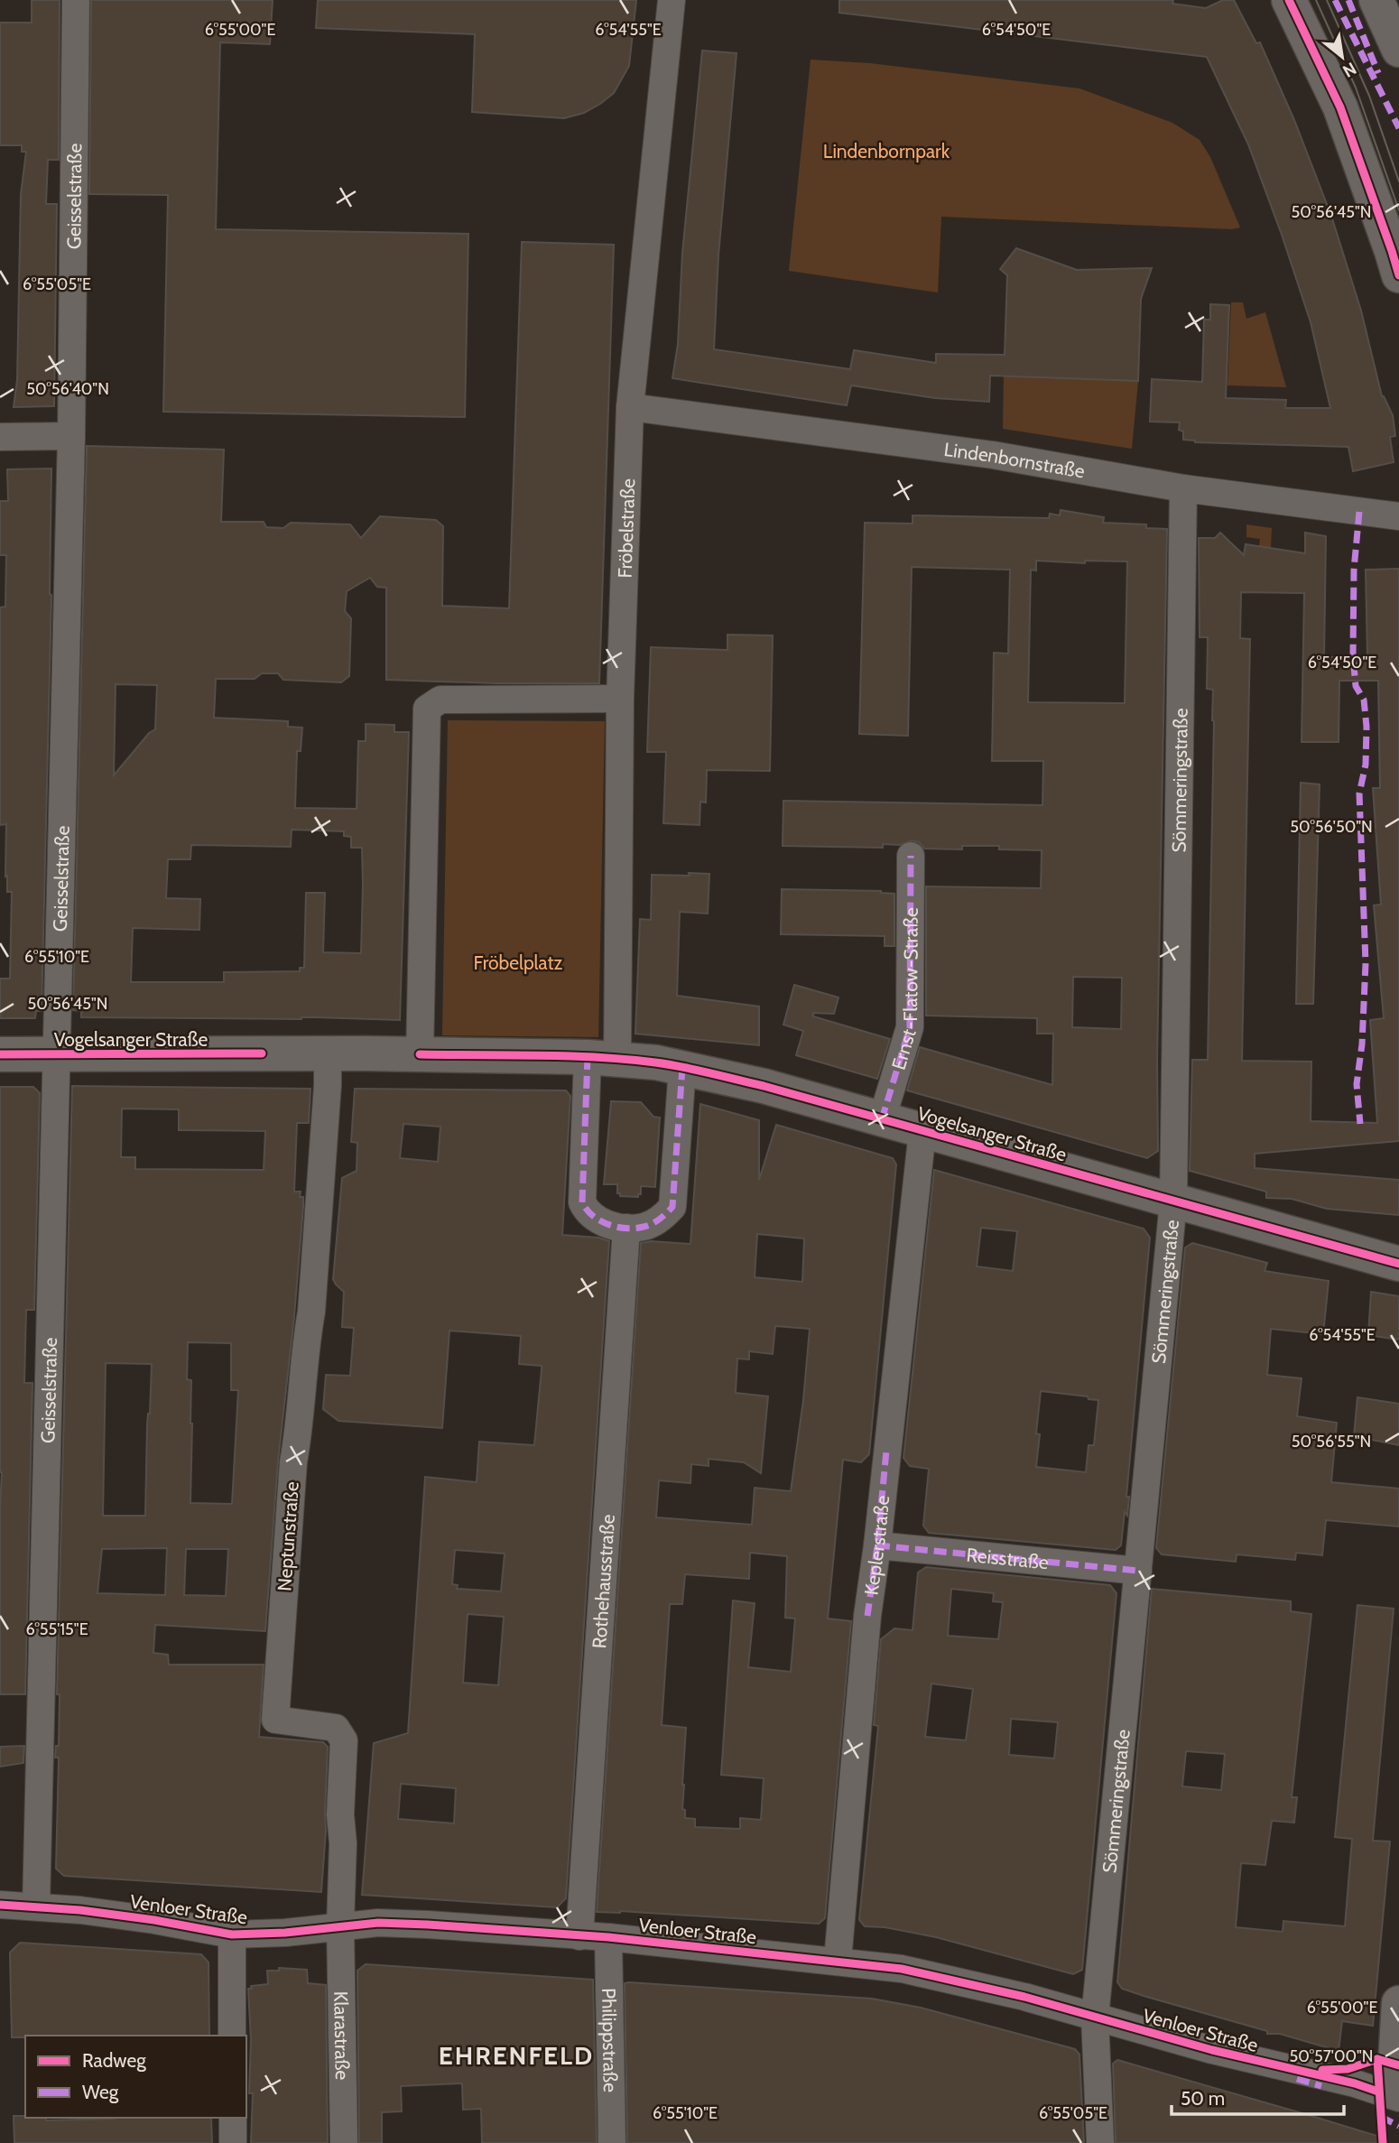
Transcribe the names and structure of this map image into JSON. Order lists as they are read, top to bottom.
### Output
{
  "streets": {
    "street": [
      "Geisselstraße",
      "Lindenbornstraße",
      "Fröbelstraße",
      "Sömmeringstraße",
      "Ernst-Flatow-Straße",
      "Vogelsanger Straße",
      "Neptunstraße",
      "Keplerstraße",
      "Reisstraße",
      "Rothehausstraße",
      "Venloer Straße",
      "Klarastraße",
      "Philippstraße"
    ]
  },
  "crossings": [
    ["Geisselstraße", "Vogelsanger Straße"],
    ["Geisselstraße", "Venloer Straße"],
    ["Lindenbornstraße", "Fröbelstraße"],
    ["Lindenbornstraße", "Sömmeringstraße"],
    ["Fröbelstraße", "Vogelsanger Straße"],
    ["Sömmeringstraße", "Vogelsanger Straße"],
    ["Sömmeringstraße", "Reisstraße"],
    ["Sömmeringstraße", "Venloer Straße"],
    ["Ernst-Flatow-Straße", "Vogelsanger Straße"],
    ["Vogelsanger Straße", "Neptunstraße"],
    ["Vogelsanger Straße", "Keplerstraße"],
    ["Neptunstraße", "Venloer Straße"],
    ["Neptunstraße", "Klarastraße"],
    ["Keplerstraße", "Reisstraße"],
    ["Keplerstraße", "Venloer Straße"],
    ["Rothehausstraße", "Venloer Straße"],
    ["Venloer Straße", "Klarastraße"],
    ["Venloer Straße", "Philippstraße"]
  ],
  "districts": ["EHRENFELD"],
  "parks": ["Lindenbornpark", "Fröbelplatz"],
  "legend": ["Radweg", "Weg"],
  "scale_bar": "50 m",
  "north": "bottom right",
  "coordinates": [
    "6°54'55\"E",
    "6°54'50\"E",
    "6°55'00\"E",
    "50°56'45\"N",
    "6°55'05\"E",
    "50°56'40\"N",
    "50°56'50\"N",
    "6°55'10\"E",
    "50°56'55\"N",
    "6°55'15\"E",
    "50°57'00\"N"
  ]
}
